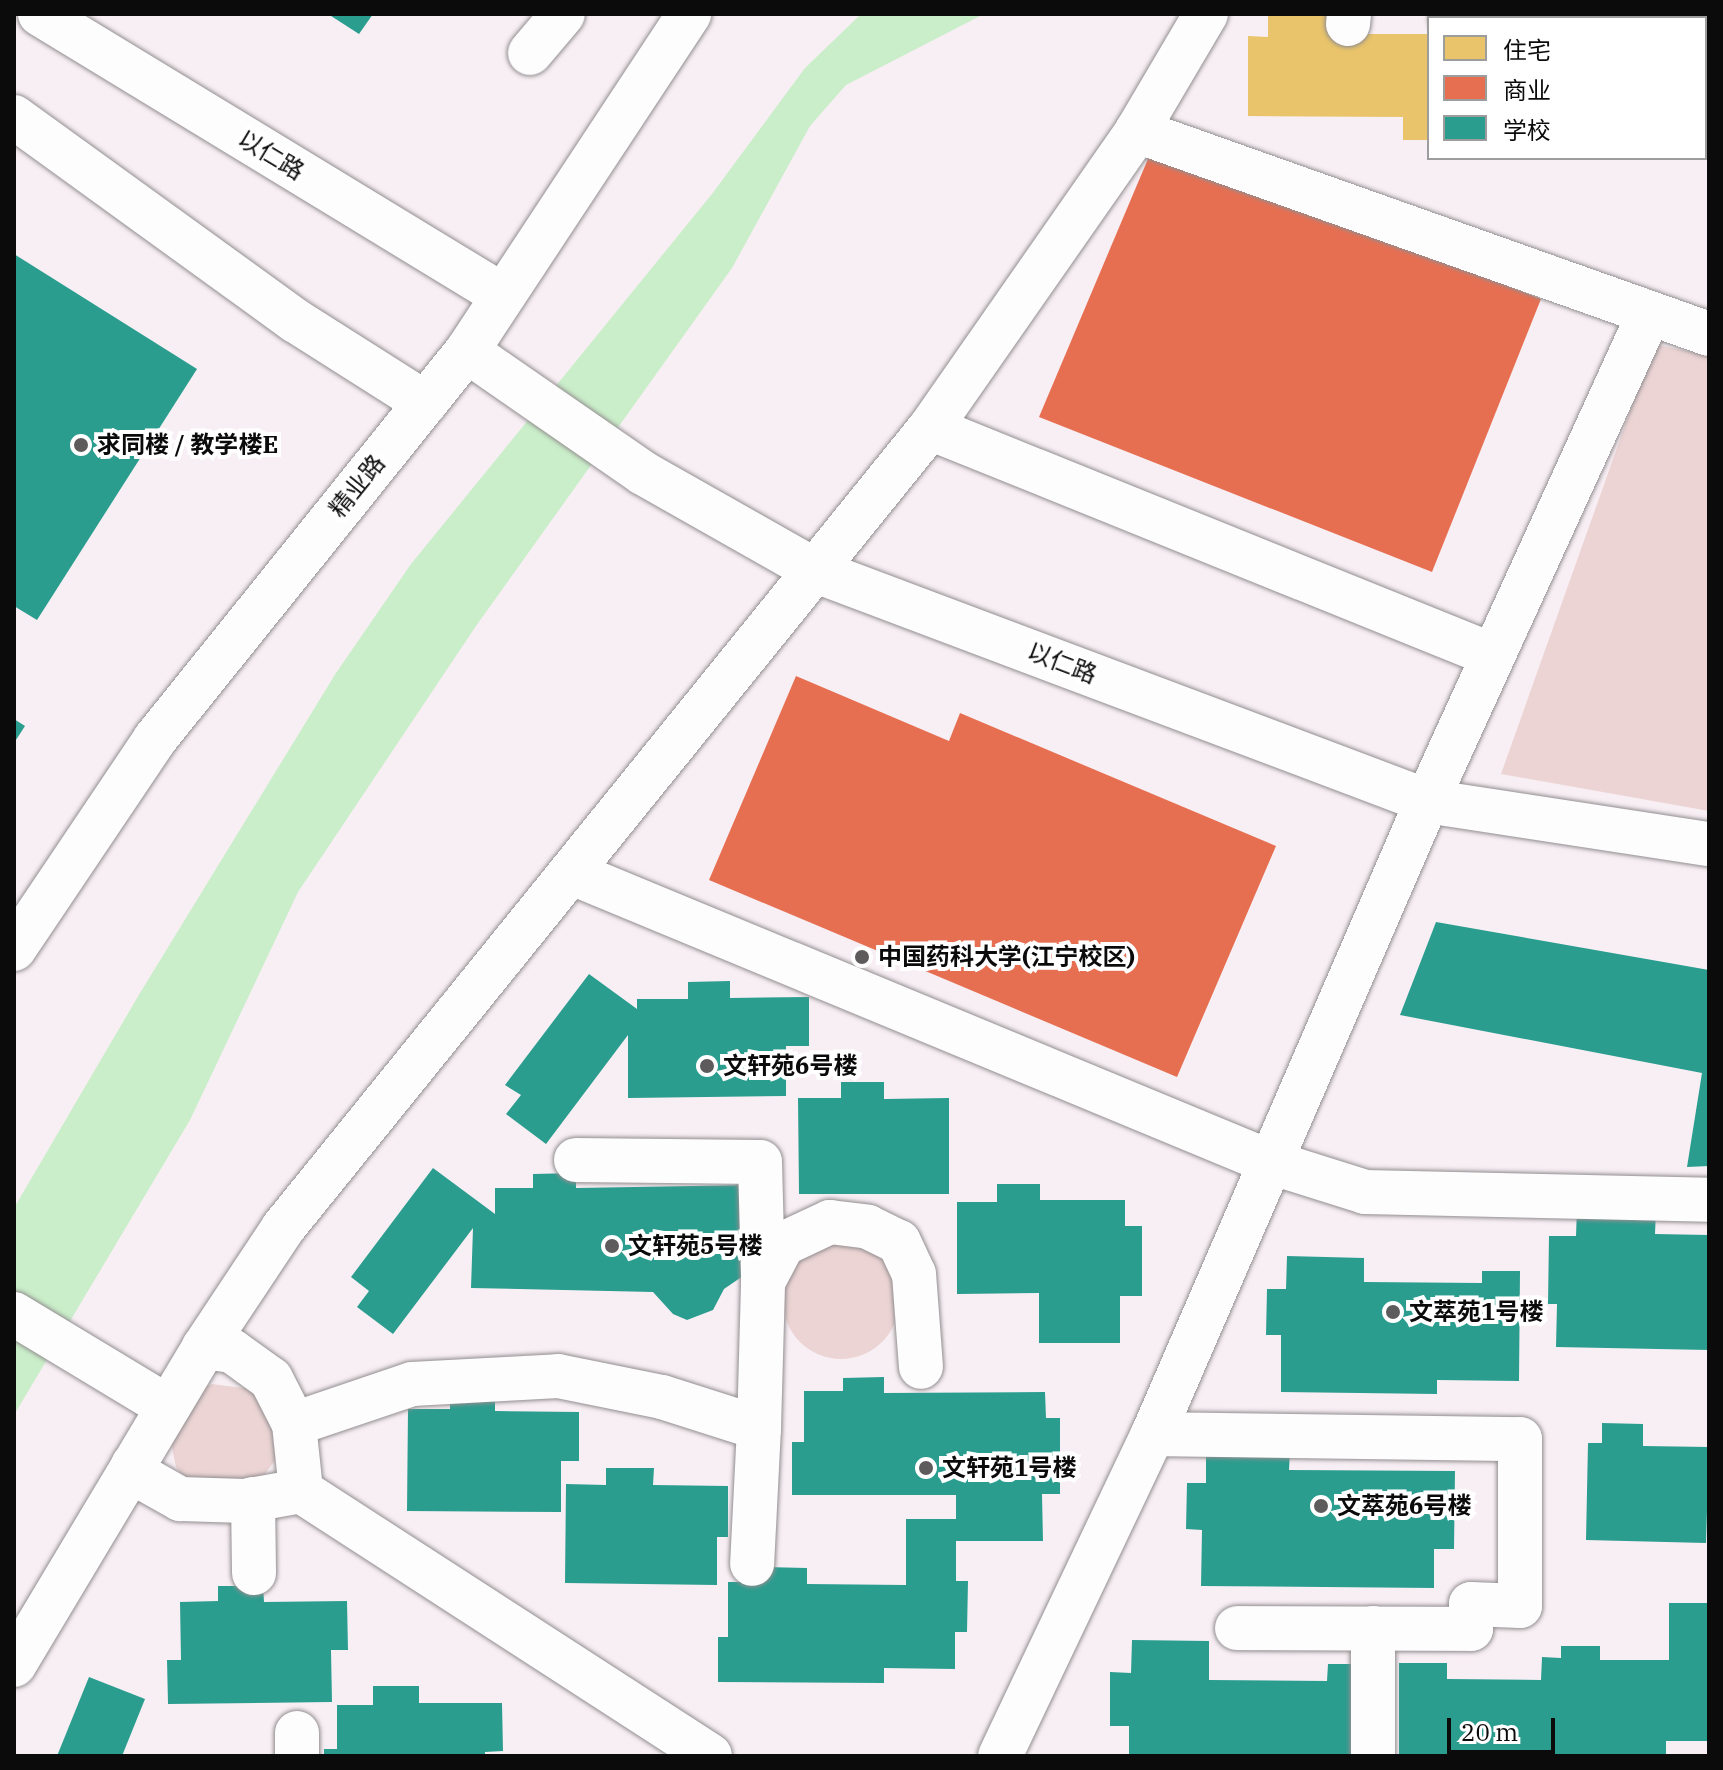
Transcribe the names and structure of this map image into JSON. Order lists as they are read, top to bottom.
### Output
{
  "streets": {
    "street": ["以仁路", "精业路"]
  },
  "crossings": [
    ["以仁路", "精业路"]
  ],
  "places": [
    "求同楼 / 教学楼E",
    "中国药科大学(江宁校区)",
    "文轩苑6号楼",
    "文轩苑5号楼",
    "文萃苑1号楼",
    "文轩苑1号楼",
    "文萃苑6号楼"
  ],
  "legend": ["住宅", "商业", "学校"],
  "scale_bar": "20 m"
}
